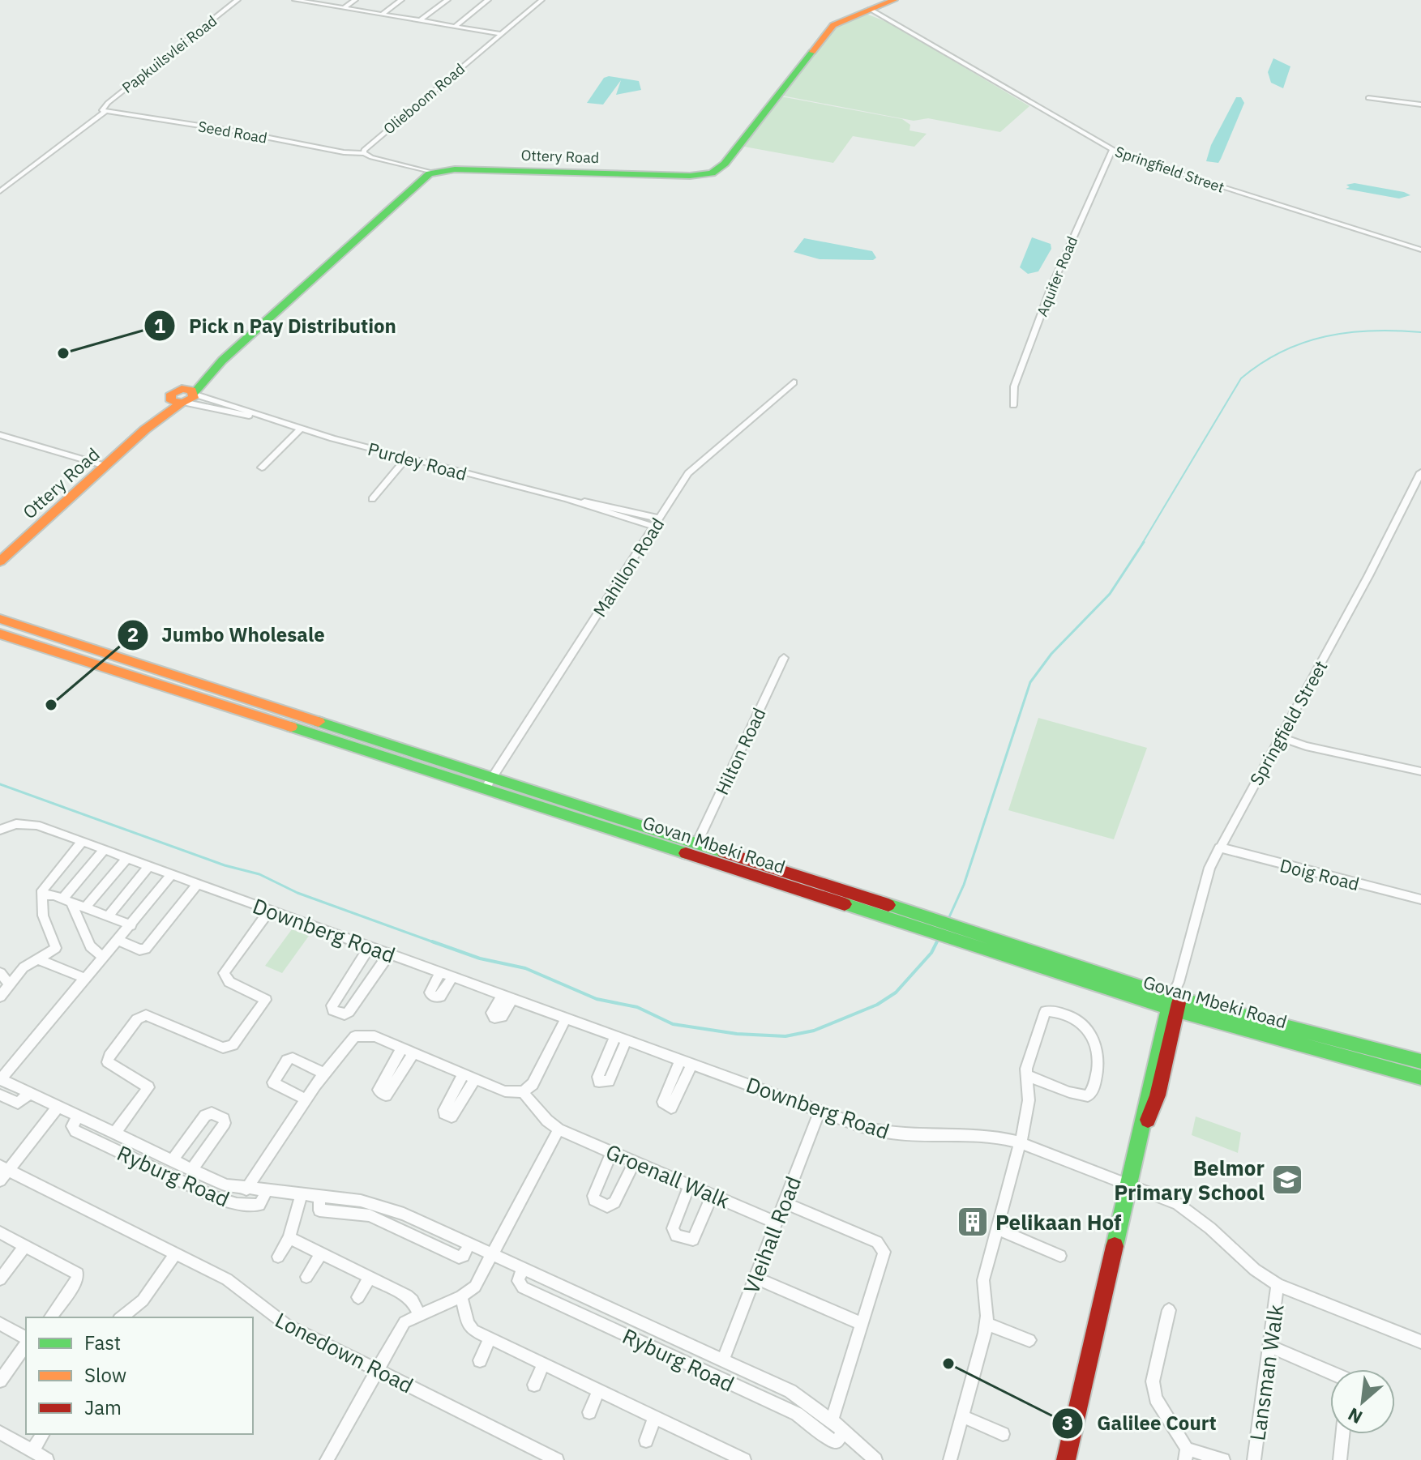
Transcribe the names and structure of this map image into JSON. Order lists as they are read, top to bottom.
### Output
{
  "streets": {
    "main road": ["Ottery Road", "Govan Mbeki Road"],
    "street": [
      "Papkuilsvlei Road",
      "Olieboom Road",
      "Seed Road",
      "Springfield Street",
      "Aquifer Road",
      "Purdey Road",
      "Mahillon Road",
      "Hilton Road",
      "Doig Road",
      "Downberg Road",
      "Ryburg Road",
      "Groenall Walk",
      "Vleihall Road",
      "Lonedown Road",
      "Lansman Walk"
    ]
  },
  "crossings": [
    ["Papkuilsvlei Road", "Seed Road"],
    ["Olieboom Road", "Seed Road"],
    ["Olieboom Road", "Ottery Road"],
    ["Ottery Road", "Springfield Street"],
    ["Ottery Road", "Purdey Road"],
    ["Springfield Street", "Aquifer Road"],
    ["Springfield Street", "Govan Mbeki Road"],
    ["Springfield Street", "Doig Road"],
    ["Purdey Road", "Mahillon Road"],
    ["Mahillon Road", "Govan Mbeki Road"],
    ["Hilton Road", "Govan Mbeki Road"],
    ["Downberg Road", "Vleihall Road"],
    ["Downberg Road", "Lansman Walk"],
    ["Ryburg Road", "Vleihall Road"],
    ["Groenall Walk", "Vleihall Road"]
  ],
  "places": {
    "other": ["Pick n Pay Distribution", "Jumbo Wholesale", "Galilee Court"],
    "school or university": ["Belmor Primary School"],
    "building": ["Pelikaan Hof"]
  },
  "legend": ["Fast", "Slow", "Jam"],
  "north": "bottom left"
}
